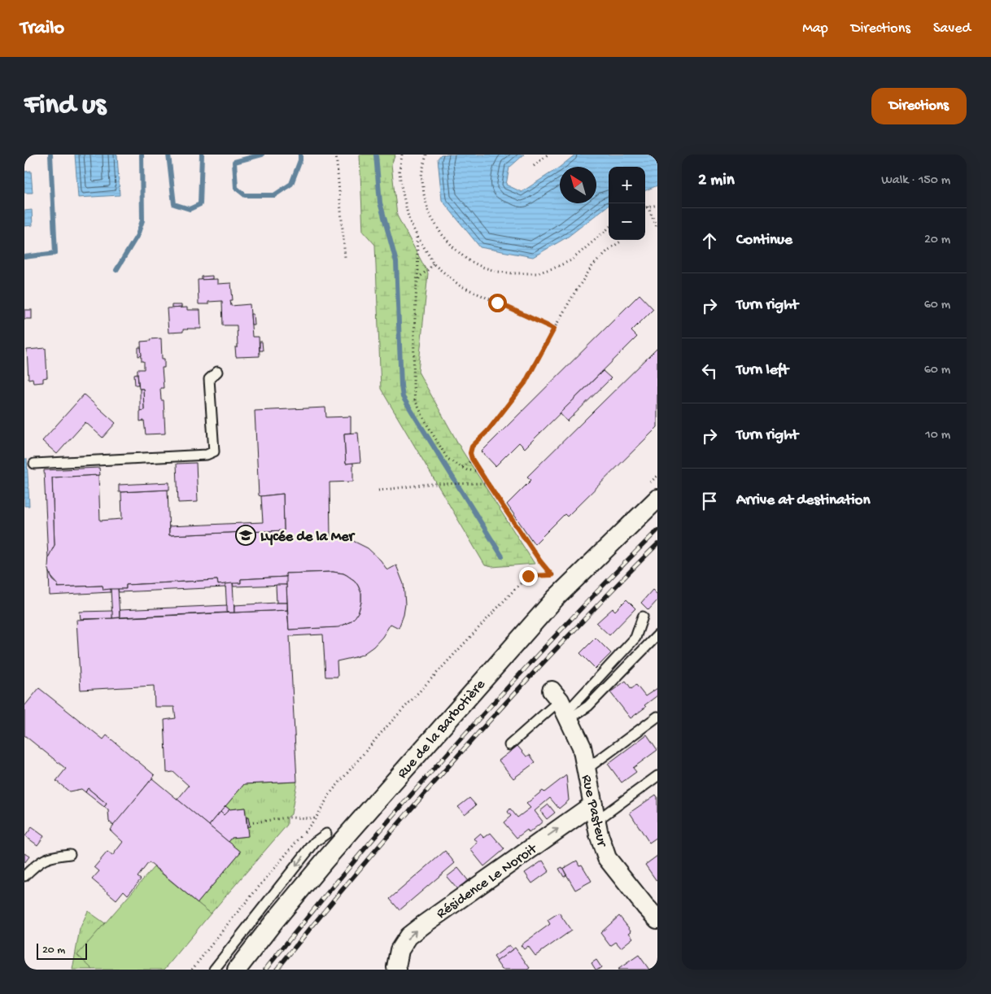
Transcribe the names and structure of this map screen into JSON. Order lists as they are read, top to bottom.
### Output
{
  "streets": {
    "street": ["Rue de la Barbotière", "Rue Pasteur", "Résidence Le Noroit"]
  },
  "crossings": [
    ["Rue Pasteur", "Résidence Le Noroit"]
  ],
  "one_way": ["Résidence Le Noroit"],
  "places": {
    "school or university": ["Lycée de la Mer"]
  },
  "scale_bar": "20 m",
  "north": "top left",
  "page": {
    "header": "Trailo",
    "nav": ["Map", "Directions", "Saved"],
    "buttons": "Directions",
    "title": "Find us",
    "heading": ["2 min", "Walk · 150 m"],
    "map_buttons": ["+", "−"],
    "list": [
      ["Continue", "20 m"],
      ["Turn right", "60 m"],
      ["Turn left", "60 m"],
      ["Turn right", "10 m"],
      "Arrive at destination"
    ],
    "scale": "20 m"
  }
}
